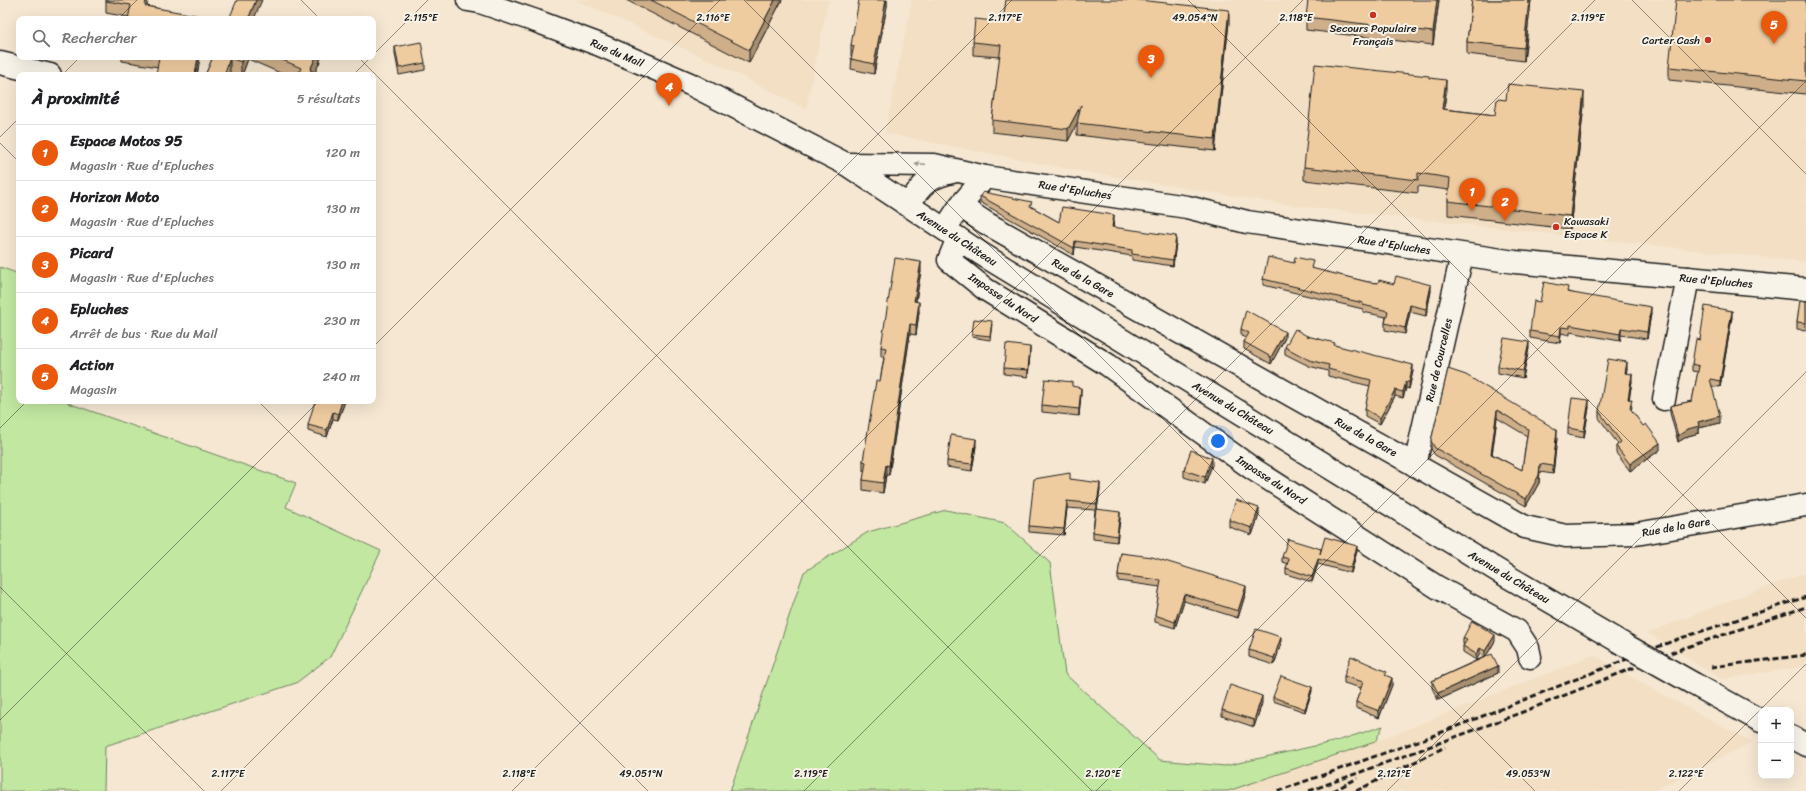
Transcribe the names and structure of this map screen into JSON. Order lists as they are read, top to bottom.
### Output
{
  "streets": {
    "street": [
      "Rue du Mail",
      "Rue d'Epluches",
      "Avenue du Château",
      "Rue de la Gare",
      "Impasse du Nord",
      "Rue de Courcelles"
    ]
  },
  "crossings": [
    ["Rue du Mail", "Rue d'Epluches"],
    ["Rue du Mail", "Avenue du Château"],
    ["Rue d'Epluches", "Avenue du Château"],
    ["Rue d'Epluches", "Rue de Courcelles"],
    ["Avenue du Château", "Impasse du Nord"],
    ["Rue de la Gare", "Rue de Courcelles"]
  ],
  "places": ["Secours Populaire Français", "Carter Cash", "Kawasaki Espace K"],
  "page": {
    "pins": [
      "5",
      "3",
      "4",
      "1",
      "2"
    ],
    "search": "Rechercher",
    "heading": ["À proximité", "5 résultats"],
    "list": [
      {
        "mark": "1",
        "name": "Espace Motos 95",
        "note": "Magasin · Rue d'Epluches",
        "value": "120 m"
      },
      {
        "mark": "2",
        "name": "Horizon Moto",
        "note": "Magasin · Rue d'Epluches",
        "value": "130 m"
      },
      {
        "mark": "3",
        "name": "Picard",
        "note": "Magasin · Rue d'Epluches",
        "value": "130 m"
      },
      {
        "mark": "4",
        "name": "Epluches",
        "note": "Arrêt de bus · Rue du Mail",
        "value": "230 m"
      },
      {
        "mark": "5",
        "name": "Action",
        "note": "Magasin",
        "value": "240 m"
      }
    ],
    "map_buttons": ["+", "−"]
  },
  "coordinates": [
    "2.115°E",
    "2.116°E",
    "2.117°E",
    "49.054°N",
    "2.118°E",
    "2.119°E",
    "2.120°E",
    "2.121°E",
    "2.122°E",
    "49.051°N",
    "49.053°N"
  ]
}
